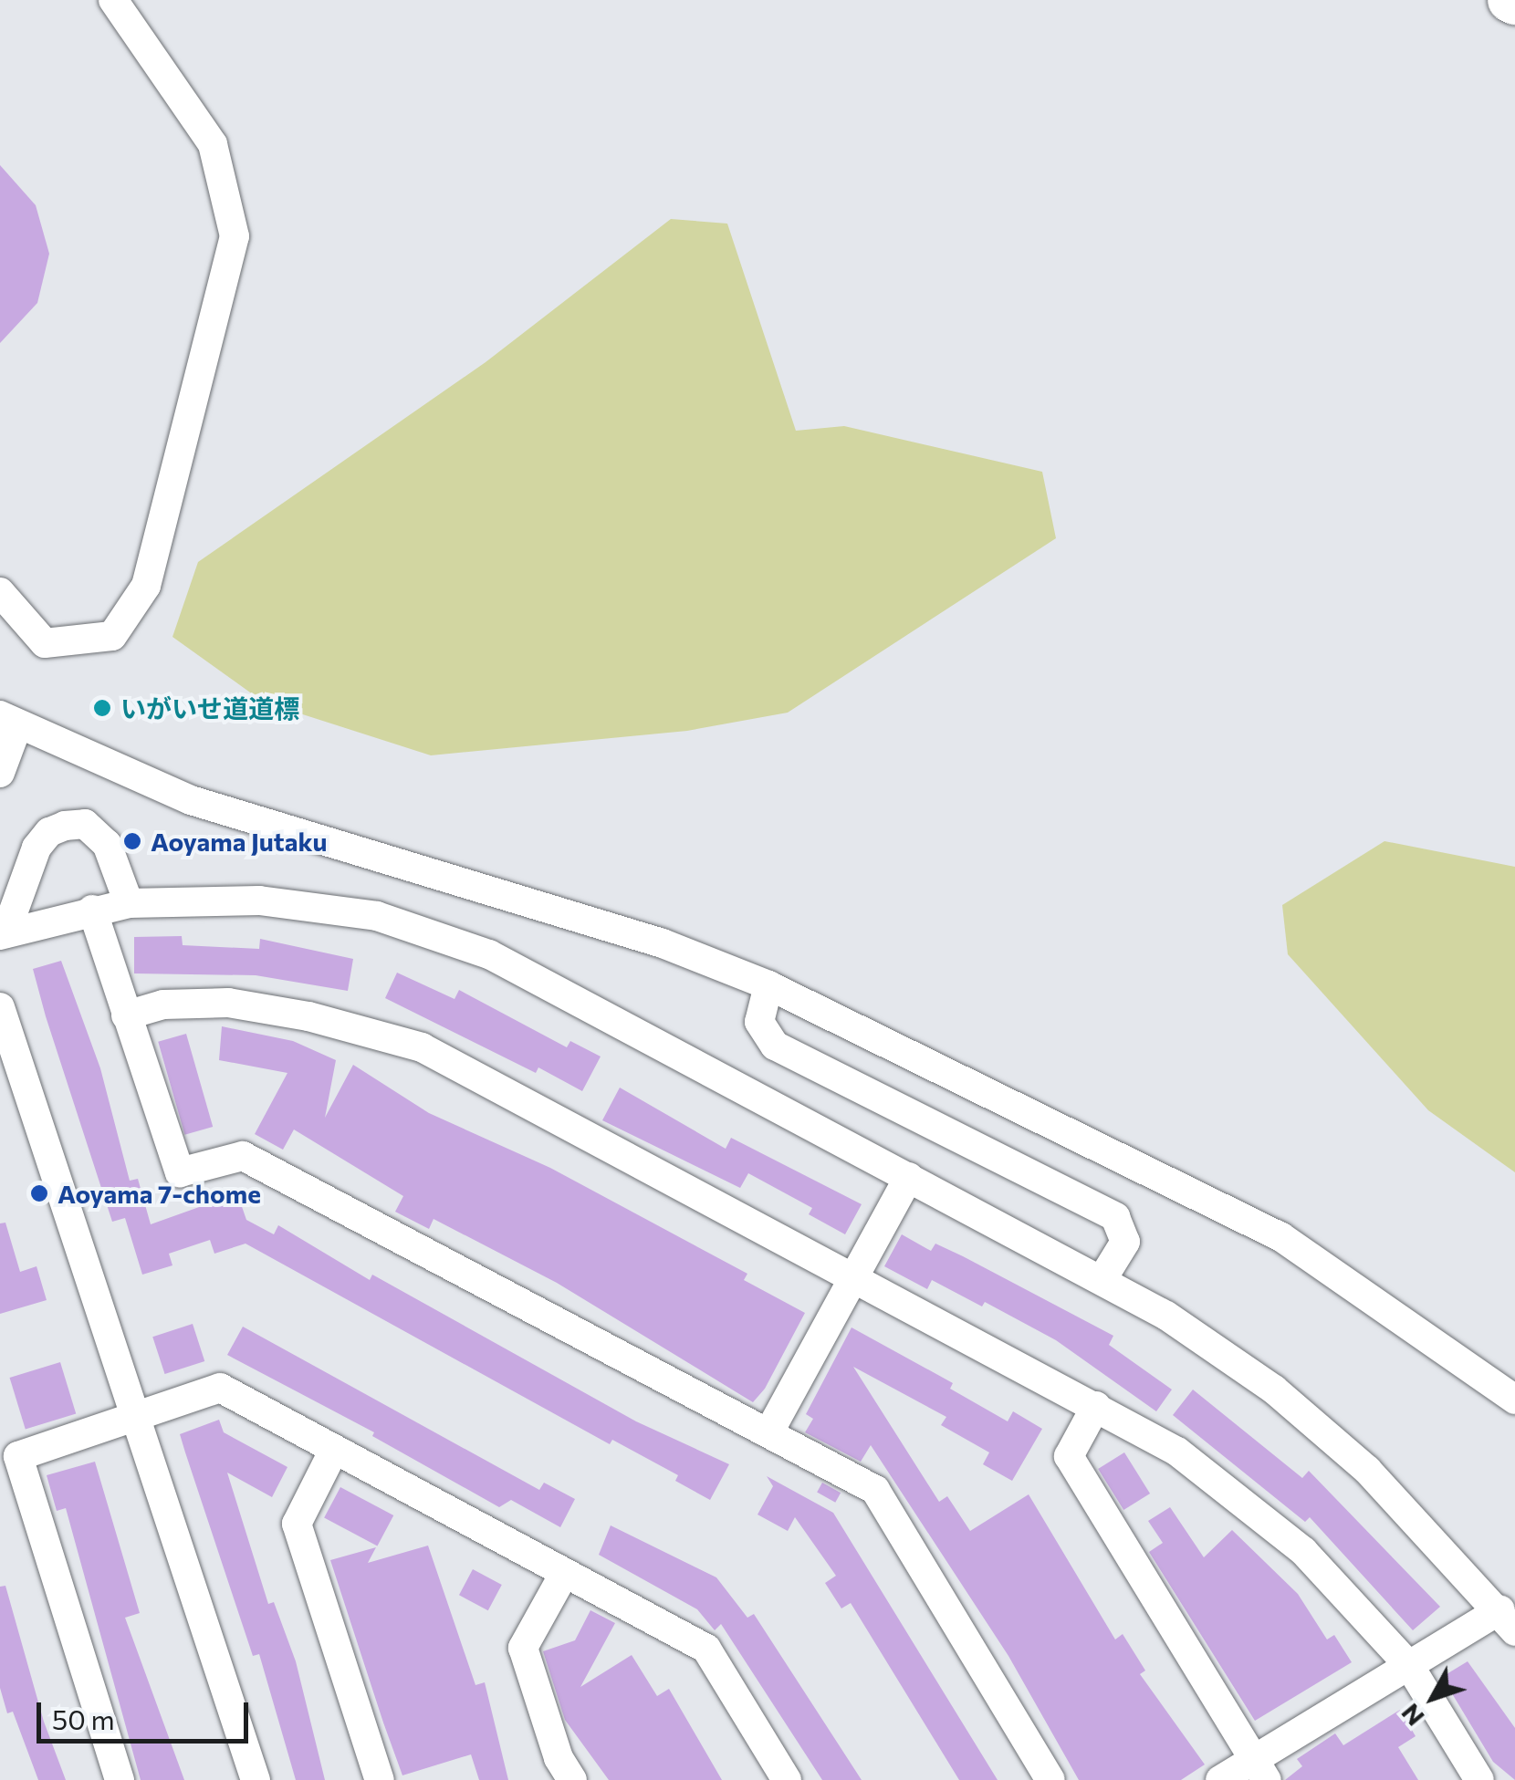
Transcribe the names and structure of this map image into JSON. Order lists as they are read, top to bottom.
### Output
{
  "places": ["いがいせ道道標", "Aoyama Jutaku", "Aoyama 7-chome"],
  "scale_bar": "50 m",
  "north": "bottom left"
}
